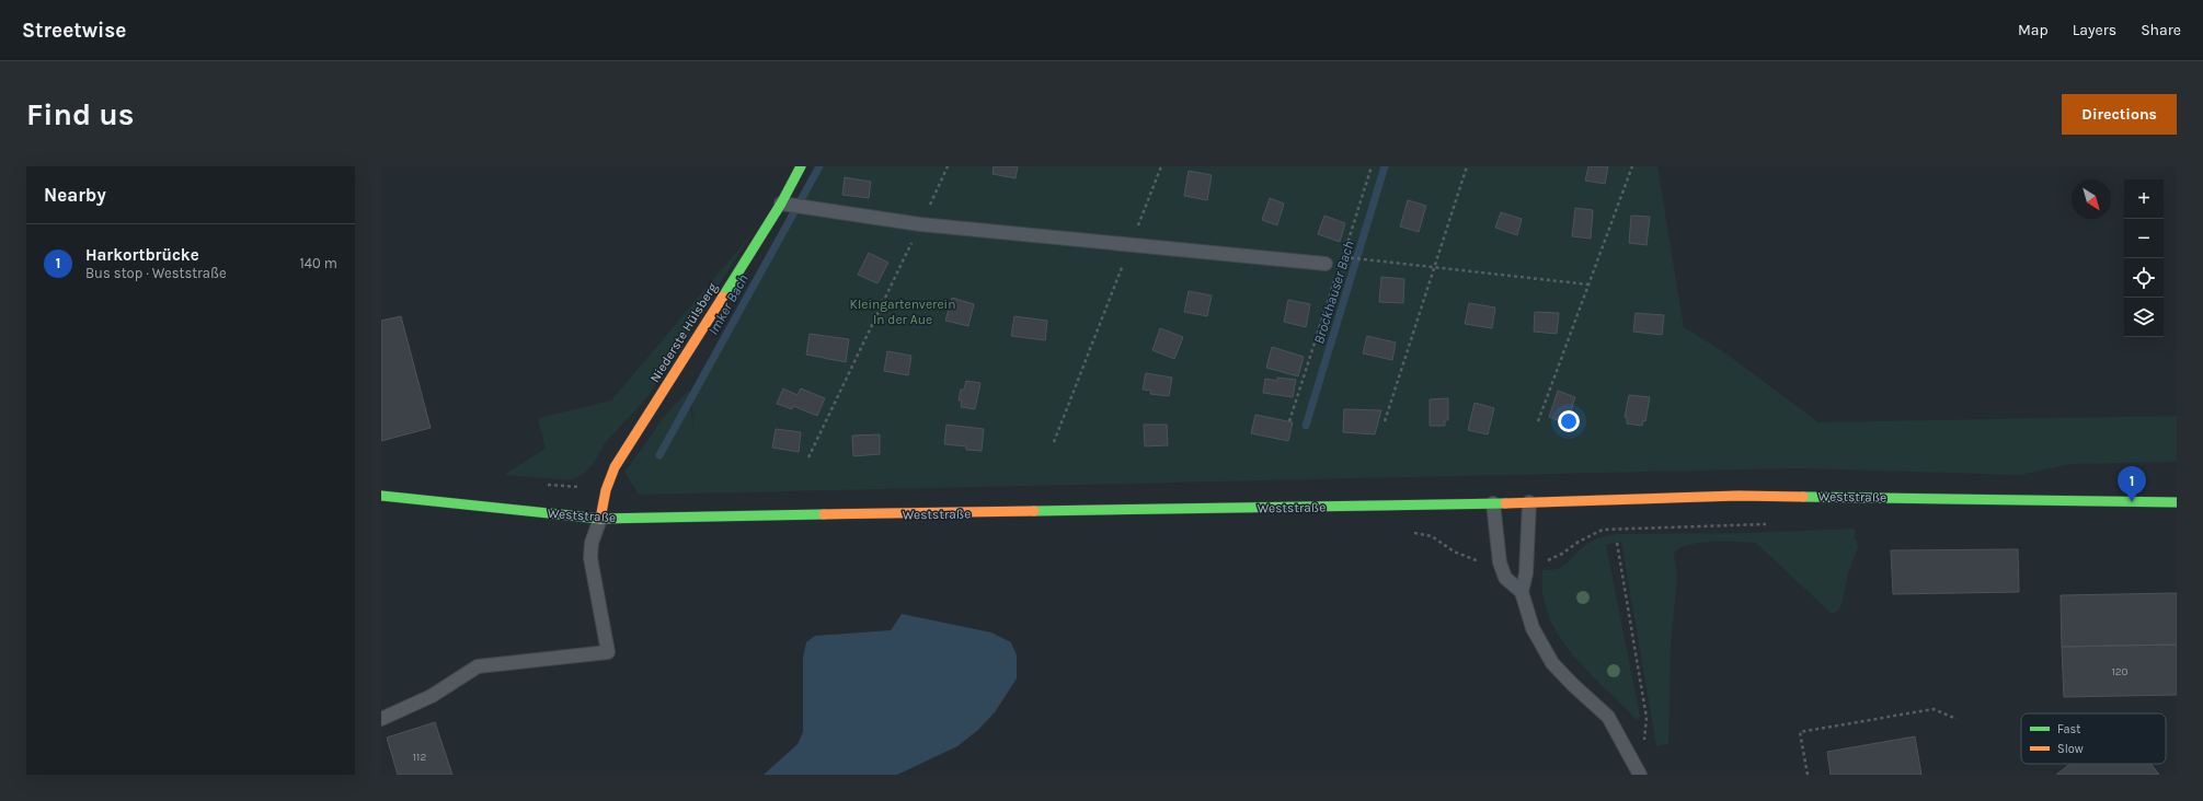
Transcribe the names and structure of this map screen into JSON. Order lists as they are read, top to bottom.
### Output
{
  "streets": {
    "street": ["Niederste Hülsberg", "Weststraße"]
  },
  "crossings": [
    ["Niederste Hülsberg", "Weststraße"]
  ],
  "water": ["Brockhauser Bach", "Imker Bach"],
  "parks": ["Kleingartenverein In der Aue"],
  "house_numbers": ["120", "112"],
  "legend": ["Fast", "Slow"],
  "north": "bottom right",
  "page": {
    "header": "Streetwise",
    "nav": ["Map", "Layers", "Share"],
    "buttons": "Directions",
    "title": "Find us",
    "heading": "Nearby",
    "map_buttons": ["+", "−"],
    "list": [
      {
        "mark": "1",
        "name": "Harkortbrücke",
        "note": "Bus stop · Weststraße",
        "value": "140 m"
      }
    ],
    "pins": "1"
  }
}
